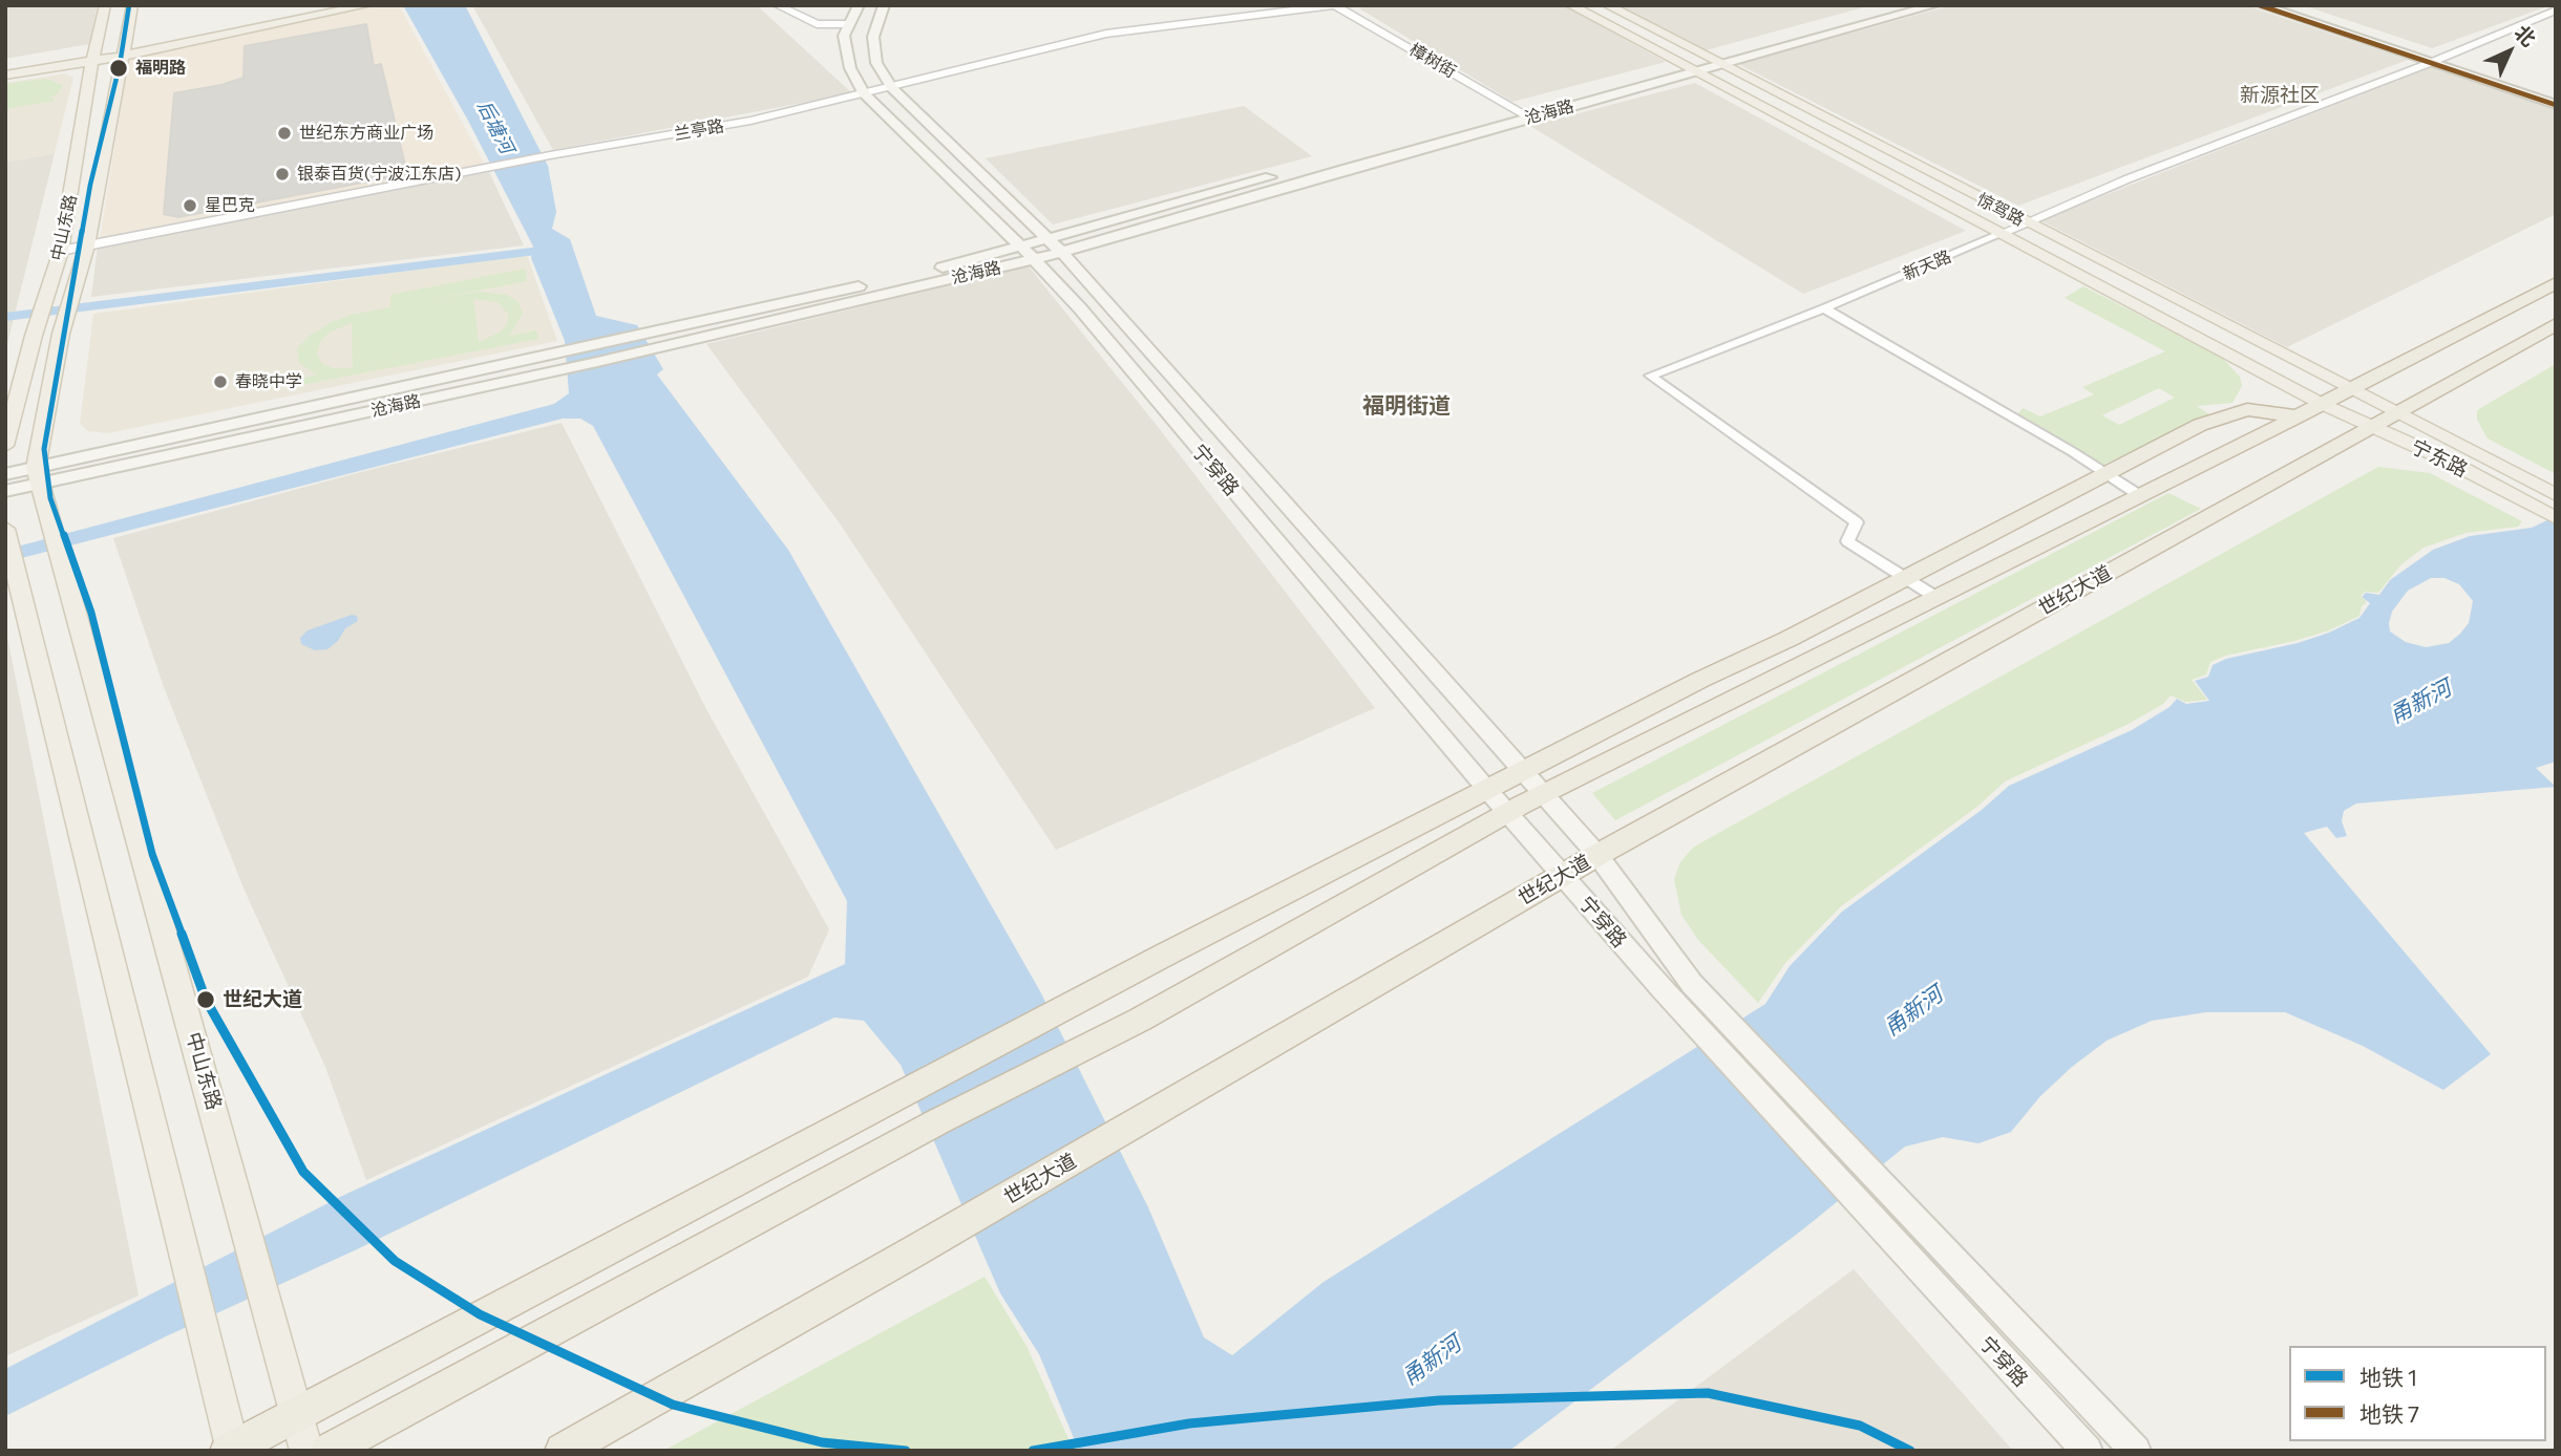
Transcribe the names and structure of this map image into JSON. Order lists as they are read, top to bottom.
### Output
{
  "streets": {
    "highway": ["世纪大道"],
    "main road": [
      "沧海路",
      "惊驾路",
      "中山东路",
      "宁东路",
      "宁穿路"
    ],
    "street": ["樟树街", "兰亭路", "新天路"]
  },
  "crossings": [
    ["樟树街", "沧海路"],
    ["樟树街", "兰亭路"],
    ["沧海路", "惊驾路"],
    ["沧海路", "中山东路"],
    ["沧海路", "宁穿路"],
    ["兰亭路", "中山东路"],
    ["惊驾路", "新天路"],
    ["惊驾路", "宁东路"],
    ["惊驾路", "世纪大道"],
    ["宁东路", "世纪大道"],
    ["宁穿路", "世纪大道"]
  ],
  "districts": ["新源社区", "福明街道"],
  "water": ["后塘河", "甬新河"],
  "places": [
    "福明路",
    "世纪东方商业广场",
    "银泰百货(宁波江东店)",
    "星巴克",
    "春晓中学",
    "世纪大道"
  ],
  "lines": ["metro line 1", "metro line 7"],
  "legend": ["地铁 1", "地铁 7"],
  "north": "top right"
}
